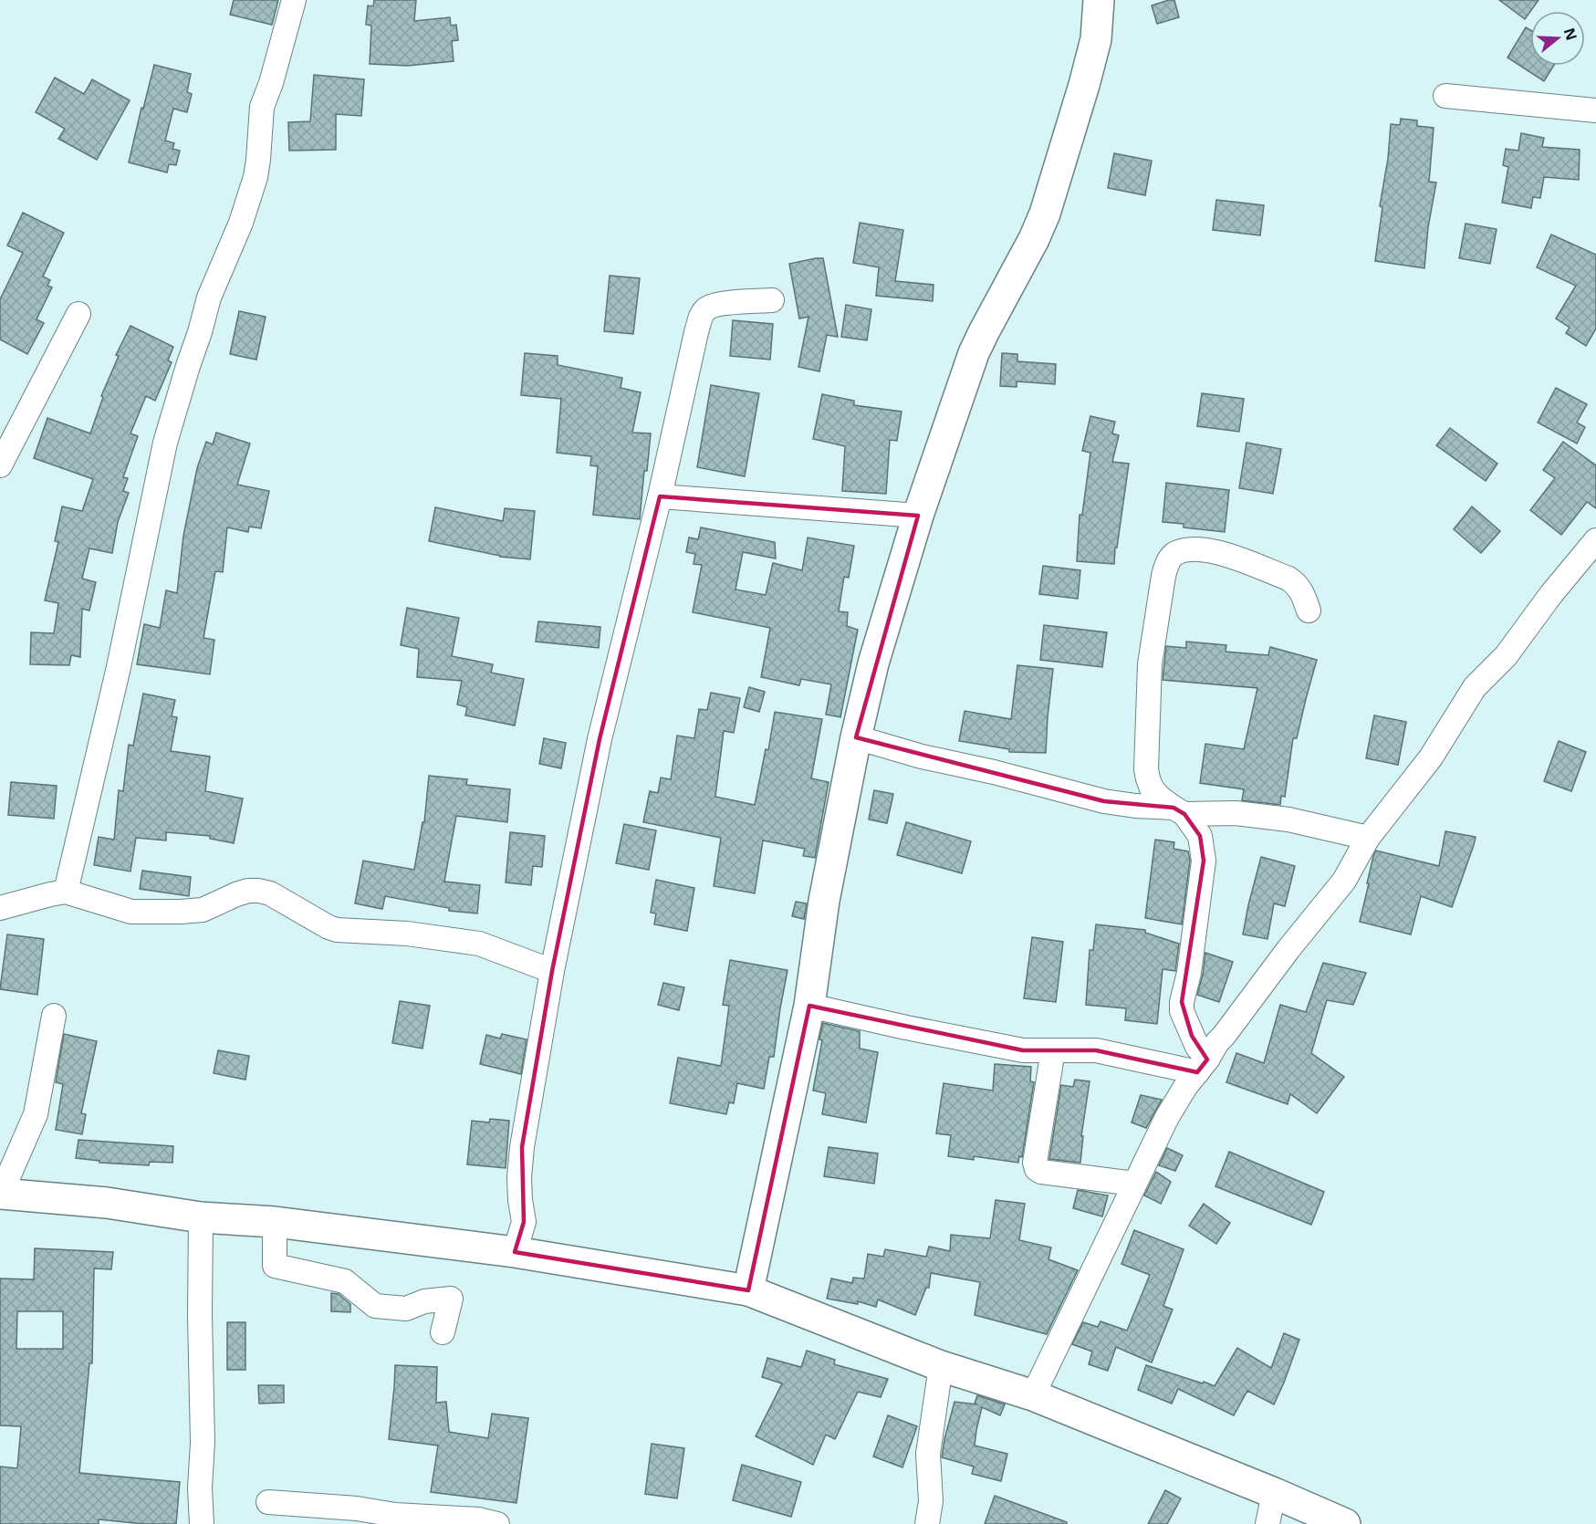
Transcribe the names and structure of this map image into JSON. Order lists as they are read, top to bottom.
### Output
{
  "north": "right"
}
